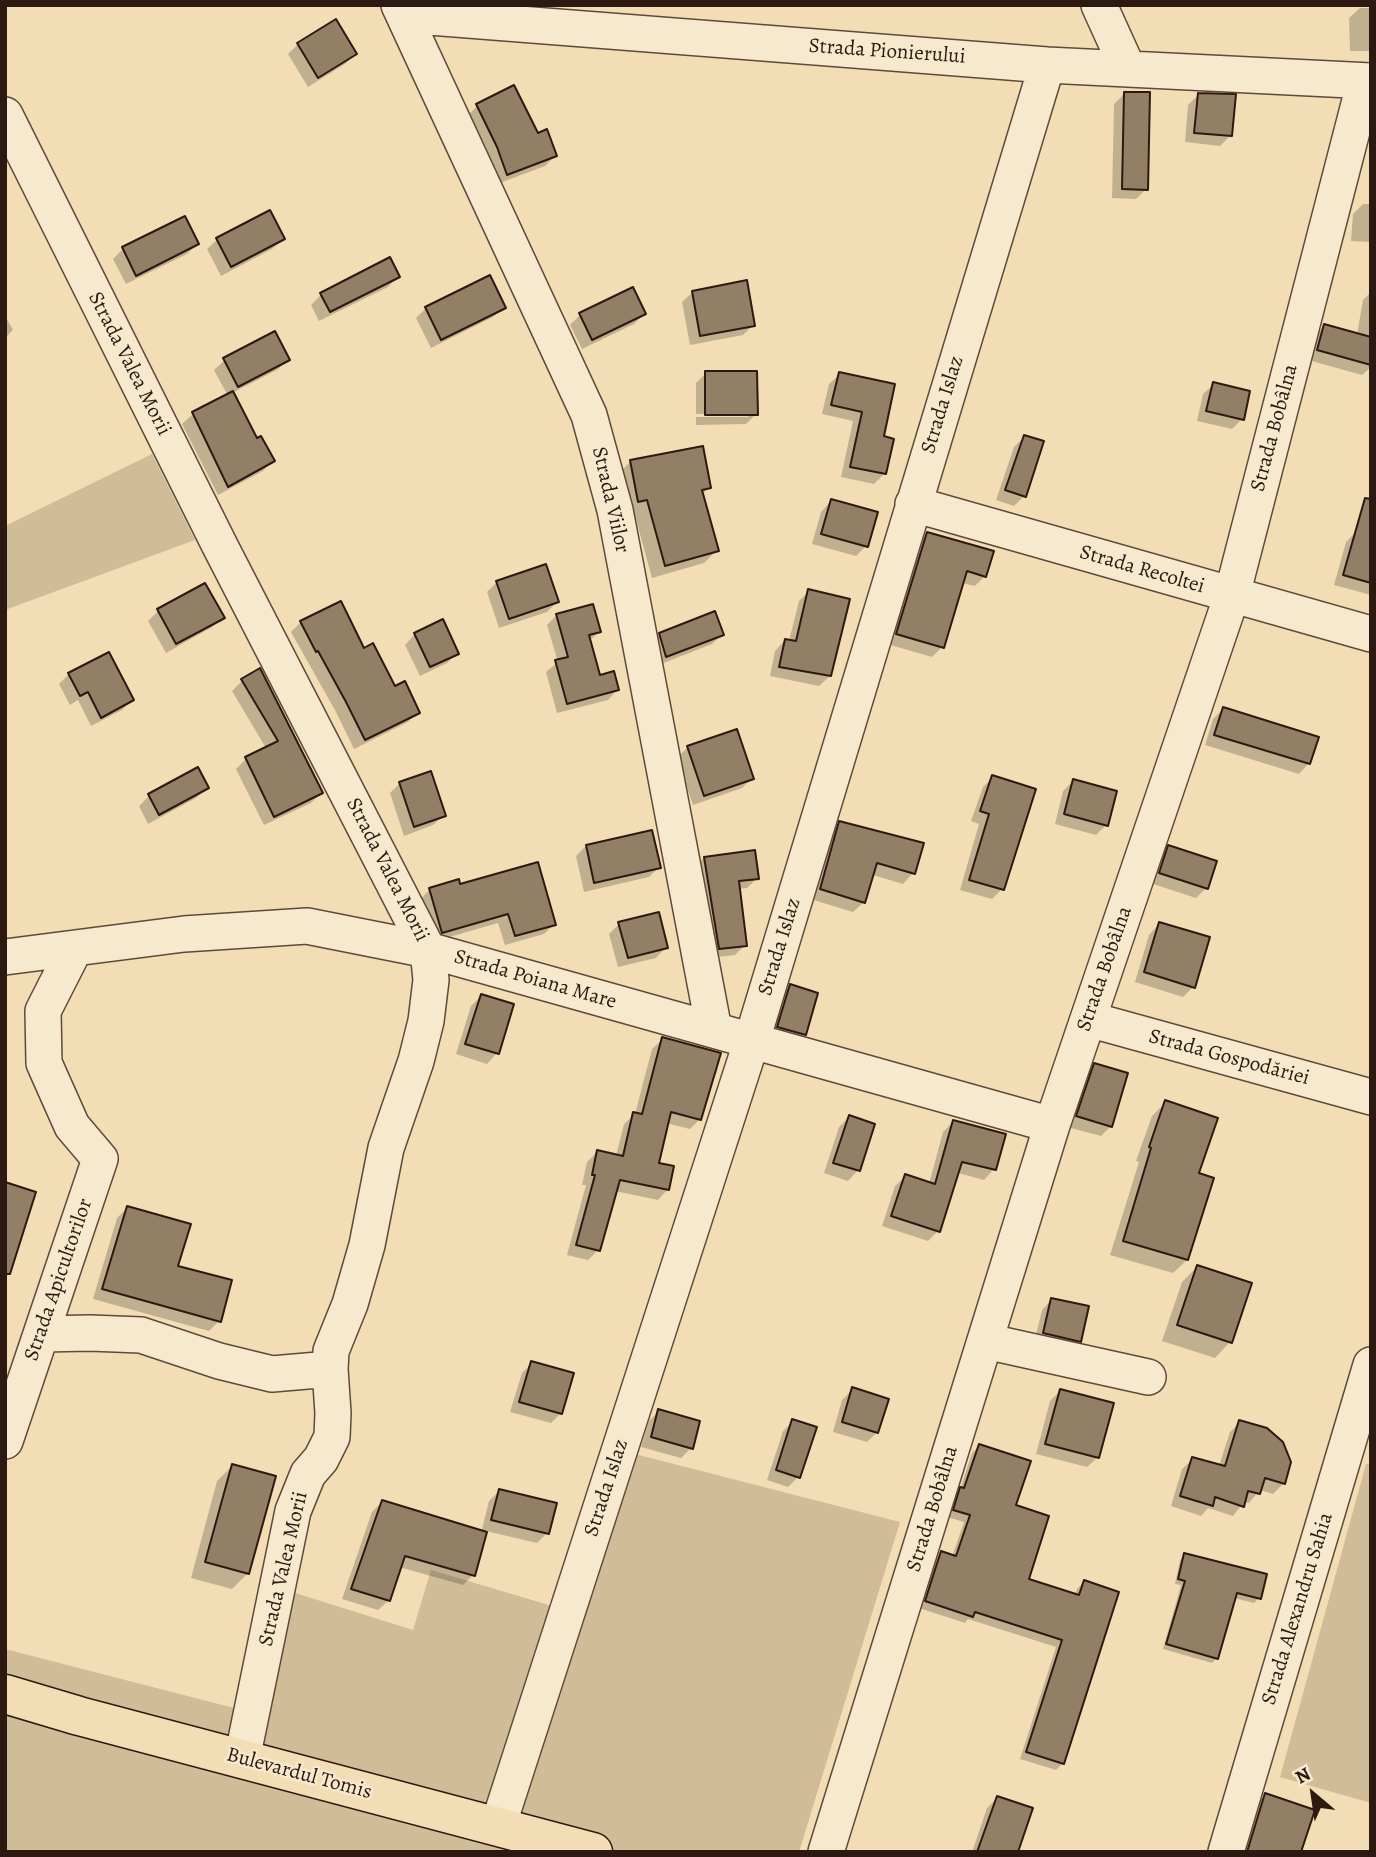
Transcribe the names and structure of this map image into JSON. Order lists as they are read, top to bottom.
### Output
{
  "streets": {
    "main road": ["Bulevardul Tomis"],
    "street": [
      "Strada Pionierului",
      "Strada Valea Morii",
      "Strada Islaz",
      "Strada Bobâlna",
      "Strada Viilor",
      "Strada Recoltei",
      "Strada Poiana Mare",
      "Strada Gospodăriei",
      "Strada Apicultorilor",
      "Strada Alexandru Sahia"
    ]
  },
  "crossings": [
    ["Strada Pionierului", "Strada Islaz"],
    ["Strada Pionierului", "Strada Bobâlna"],
    ["Strada Pionierului", "Strada Viilor"],
    ["Strada Valea Morii", "Strada Poiana Mare"],
    ["Strada Valea Morii", "Bulevardul Tomis"],
    ["Strada Islaz", "Strada Recoltei"],
    ["Strada Islaz", "Strada Poiana Mare"],
    ["Strada Islaz", "Bulevardul Tomis"],
    ["Strada Bobâlna", "Strada Recoltei"],
    ["Strada Bobâlna", "Strada Poiana Mare"],
    ["Strada Bobâlna", "Strada Gospodăriei"],
    ["Strada Viilor", "Strada Poiana Mare"],
    ["Strada Poiana Mare", "Strada Apicultorilor"]
  ],
  "north": "top left"
}
